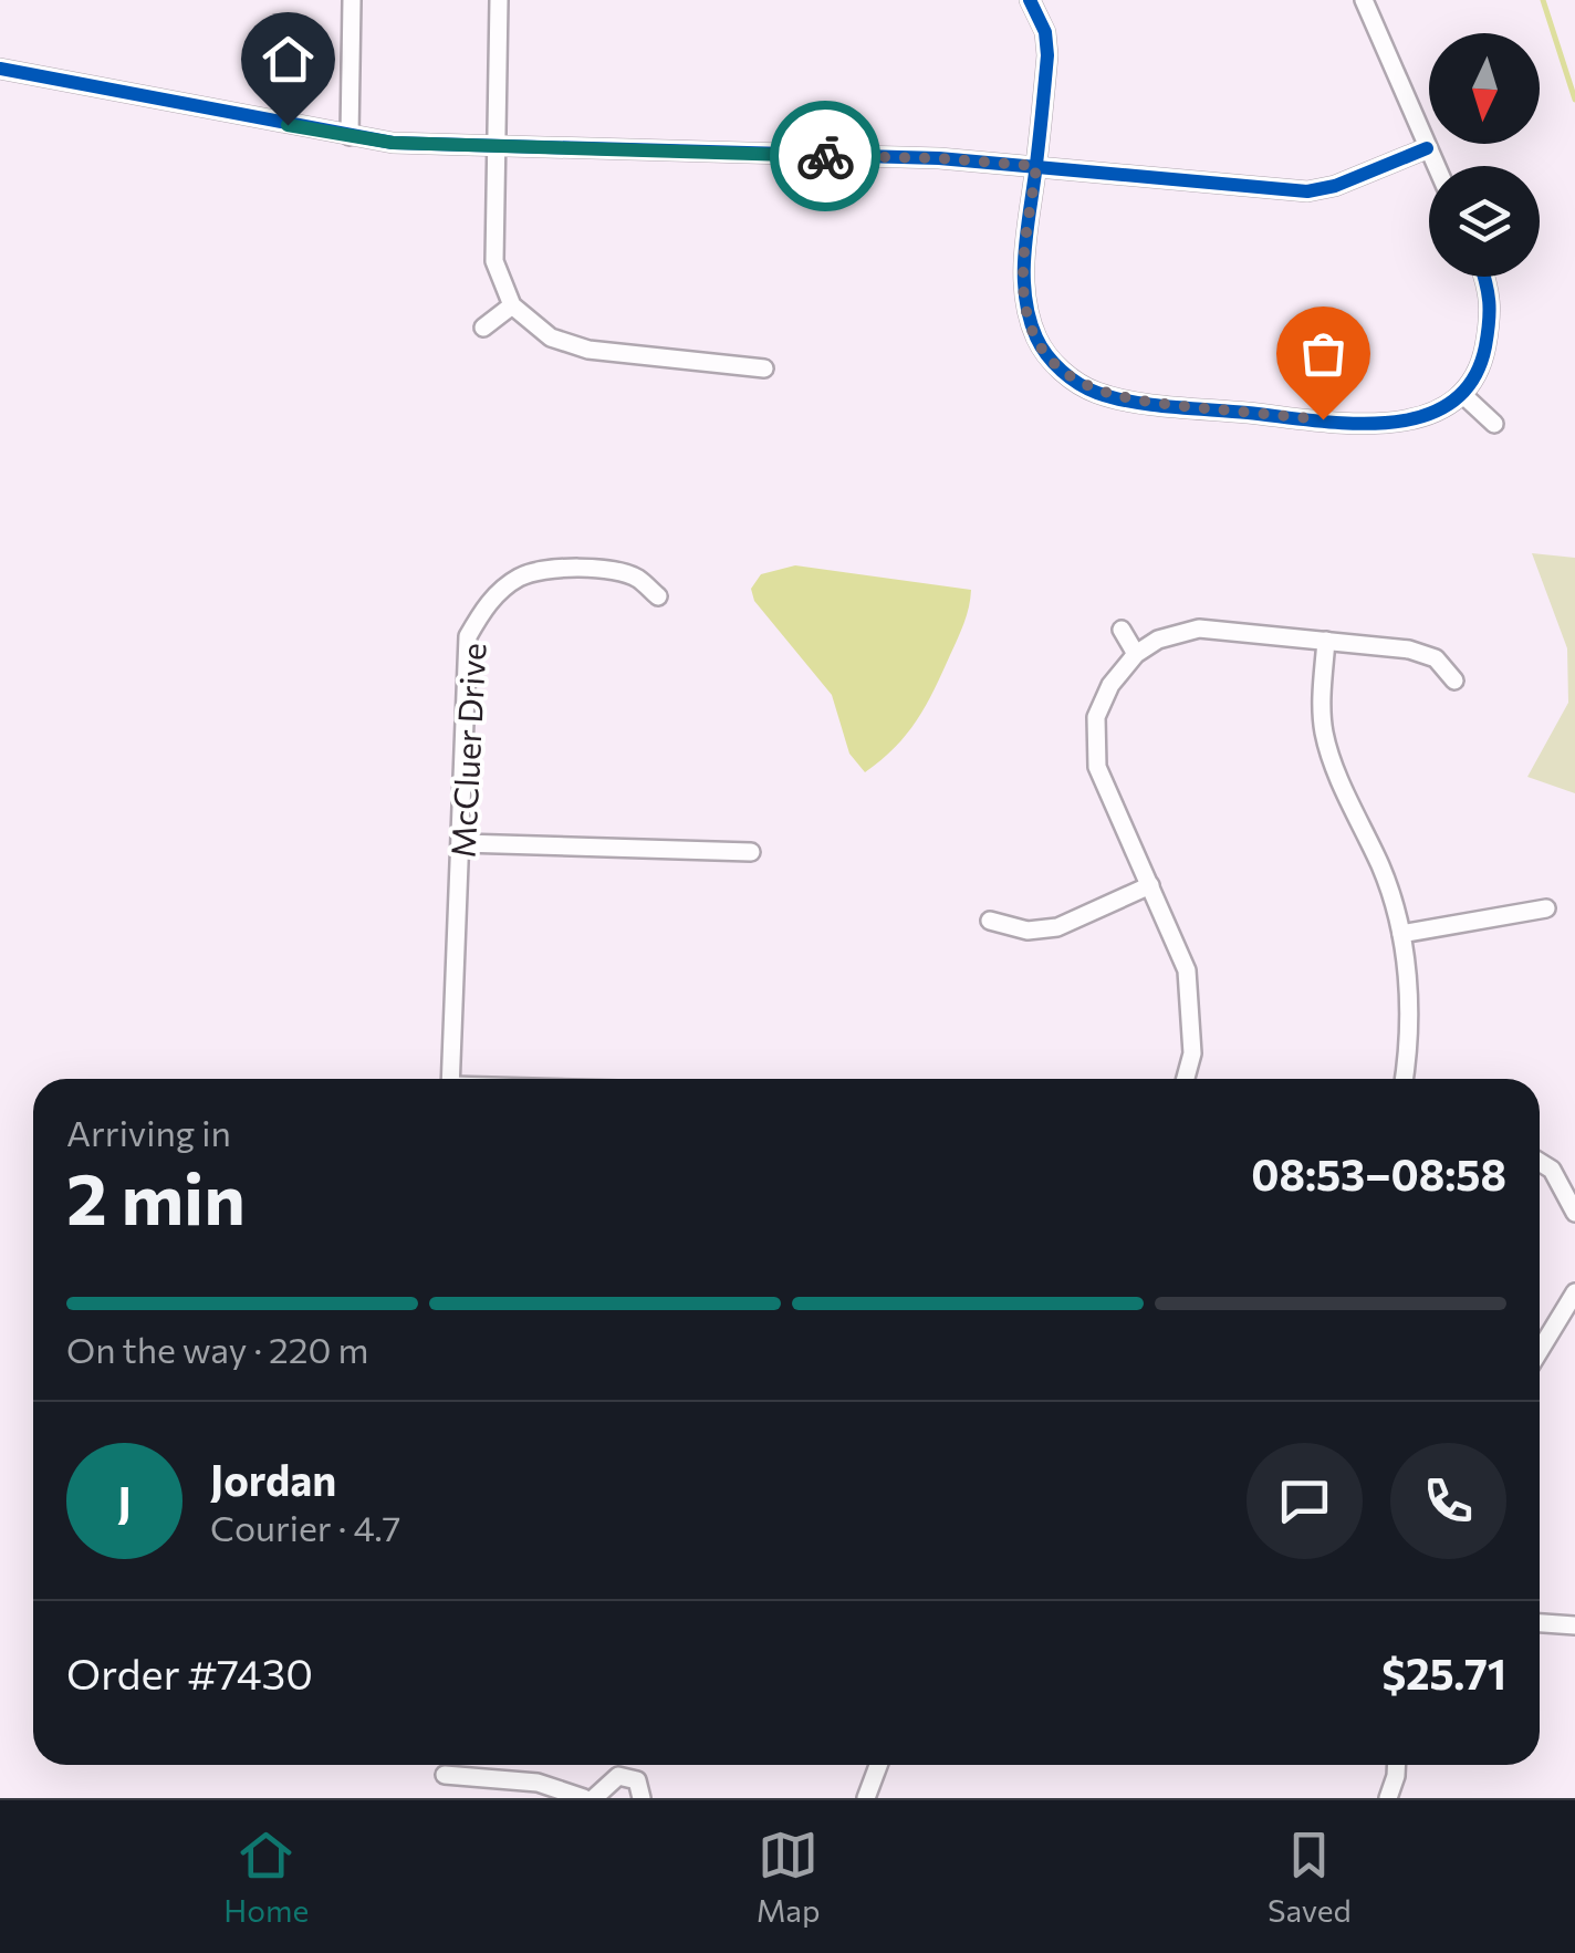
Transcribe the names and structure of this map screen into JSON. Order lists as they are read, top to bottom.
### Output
{
  "streets": {
    "street": ["McCluer Drive"]
  },
  "north": "bottom",
  "page": {
    "heading": ["2 min", "Arriving in", "08:53–08:58"],
    "panel": [
      "Jordan",
      "Courier · 4.7",
      "Order #7430",
      "$25.71"
    ],
    "bar": "On the way · 220 m",
    "round": "J",
    "tabs": ["Home", "Map", "Saved"]
  }
}
